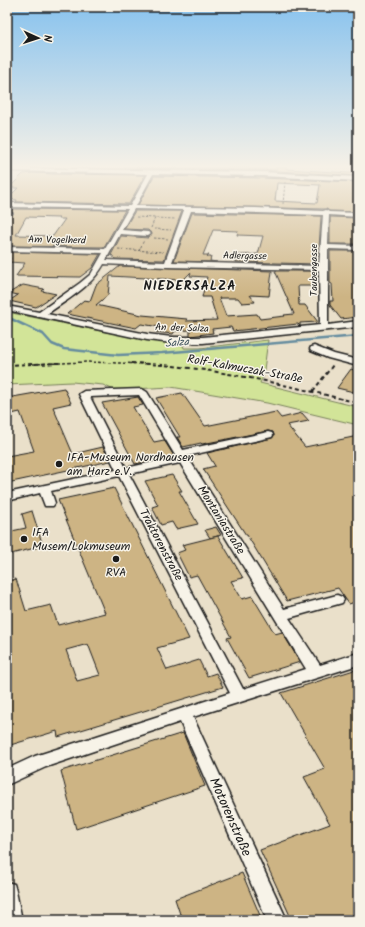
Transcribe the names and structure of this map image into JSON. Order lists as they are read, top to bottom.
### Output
{
  "streets": {
    "street": [
      "Am Vogelherd",
      "Adlergasse",
      "Taubengasse",
      "An der Salza",
      "Montaniastraße",
      "Traktorenstraße",
      "Motorenstraße"
    ],
    "path": ["Rolf-Kalmuczak-Straße"]
  },
  "crossings": [
    ["Adlergasse", "Taubengasse"],
    ["Taubengasse", "An der Salza"],
    ["Montaniastraße", "Traktorenstraße"]
  ],
  "districts": ["NIEDERSALZA"],
  "water": ["Salza"],
  "places": ["IFA-Museum Nordhausen am Harz e.V.", "IFA Musem/Lokmuseum", "RVA"],
  "north": "right"
}
